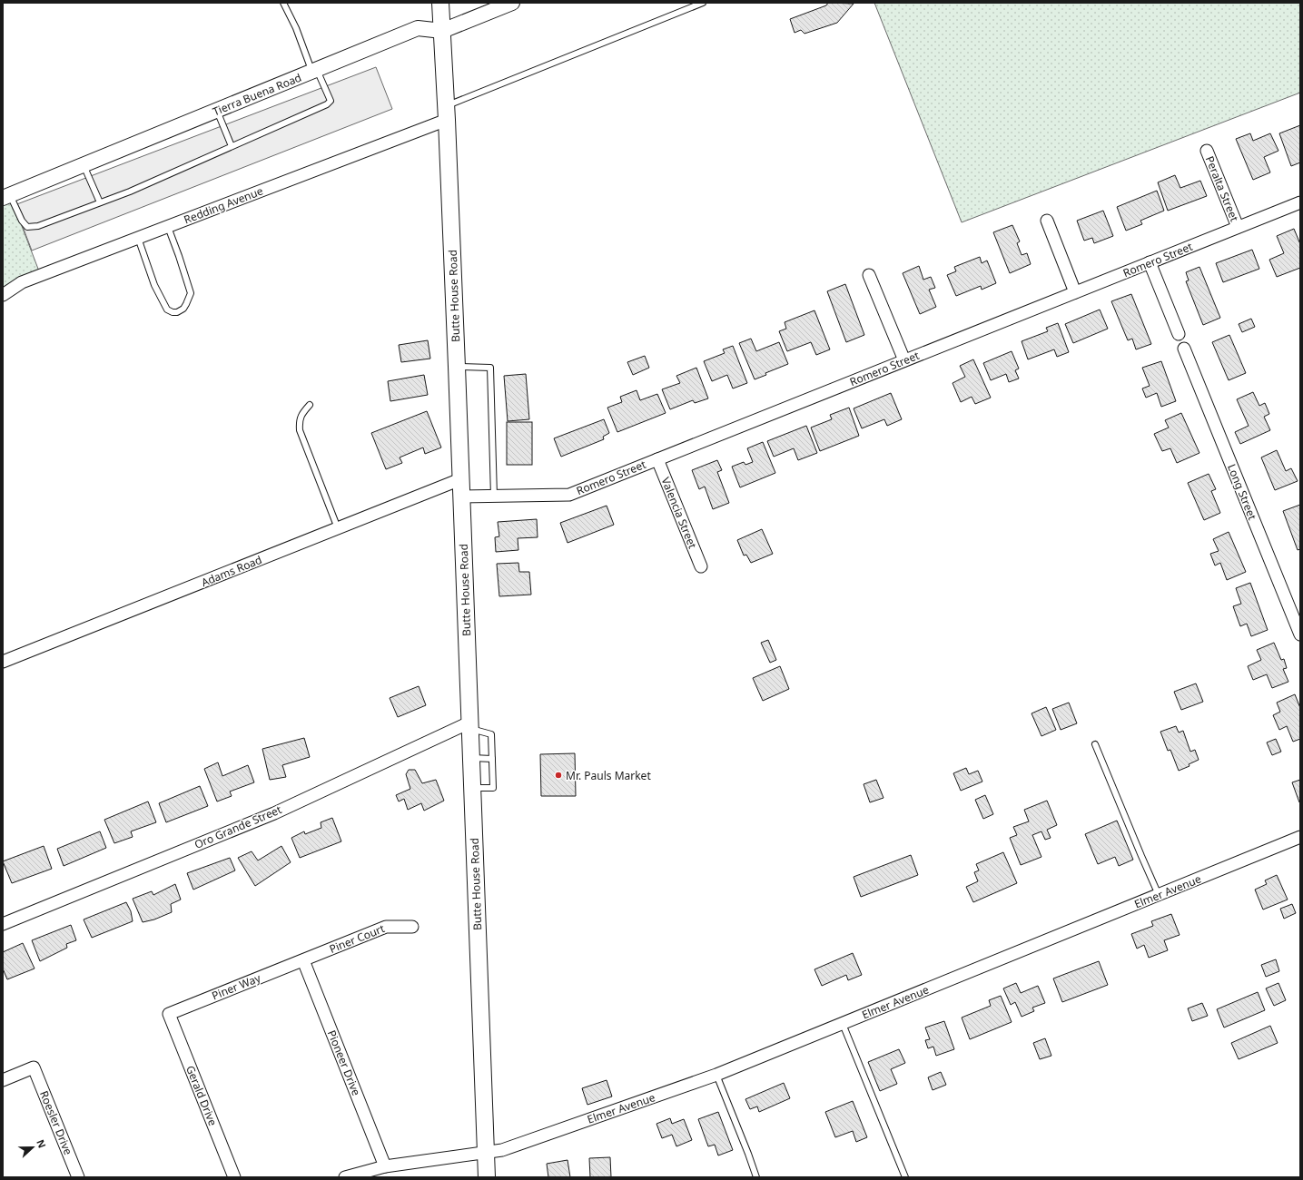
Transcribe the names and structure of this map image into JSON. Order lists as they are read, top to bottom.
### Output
{
  "streets": {
    "main road": ["Butte House Road"],
    "street": [
      "Tierra Buena Road",
      "Peralta Street",
      "Redding Avenue",
      "Romero Street",
      "Long Street",
      "Valencia Street",
      "Adams Road",
      "Oro Grande Street",
      "Elmer Avenue",
      "Piner Court",
      "Piner Way",
      "Pioneer Drive",
      "Gerald Drive",
      "Roesler Drive"
    ]
  },
  "crossings": [
    ["Tierra Buena Road", "Butte House Road"],
    ["Peralta Street", "Romero Street"],
    ["Redding Avenue", "Butte House Road"],
    ["Romero Street", "Butte House Road"],
    ["Romero Street", "Valencia Street"],
    ["Butte House Road", "Adams Road"],
    ["Butte House Road", "Oro Grande Street"],
    ["Butte House Road", "Elmer Avenue"],
    ["Elmer Avenue", "Pioneer Drive"],
    ["Piner Court", "Piner Way"],
    ["Piner Court", "Pioneer Drive"],
    ["Piner Way", "Pioneer Drive"],
    ["Piner Way", "Gerald Drive"]
  ],
  "places": ["Mr. Pauls Market"],
  "north": "right"
}
